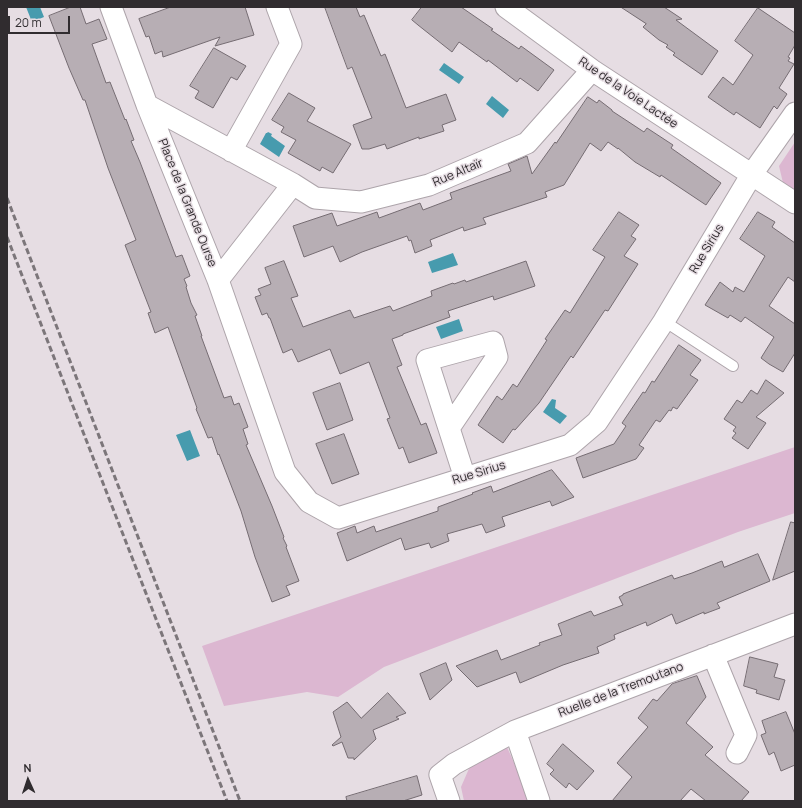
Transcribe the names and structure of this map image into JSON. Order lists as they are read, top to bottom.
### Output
{
  "streets": {
    "street": [
      "Rue de la Voie Lactée",
      "Rue Altaïr",
      "Place de la Grande Ourse",
      "Rue Sirius",
      "Ruelle de la Tremoutano"
    ]
  },
  "crossings": [
    ["Rue de la Voie Lactée", "Rue Altaïr"],
    ["Rue de la Voie Lactée", "Rue Sirius"],
    ["Rue Altaïr", "Place de la Grande Ourse"],
    ["Place de la Grande Ourse", "Rue Sirius"]
  ],
  "scale_bar": "20 m",
  "north": "top"
}
